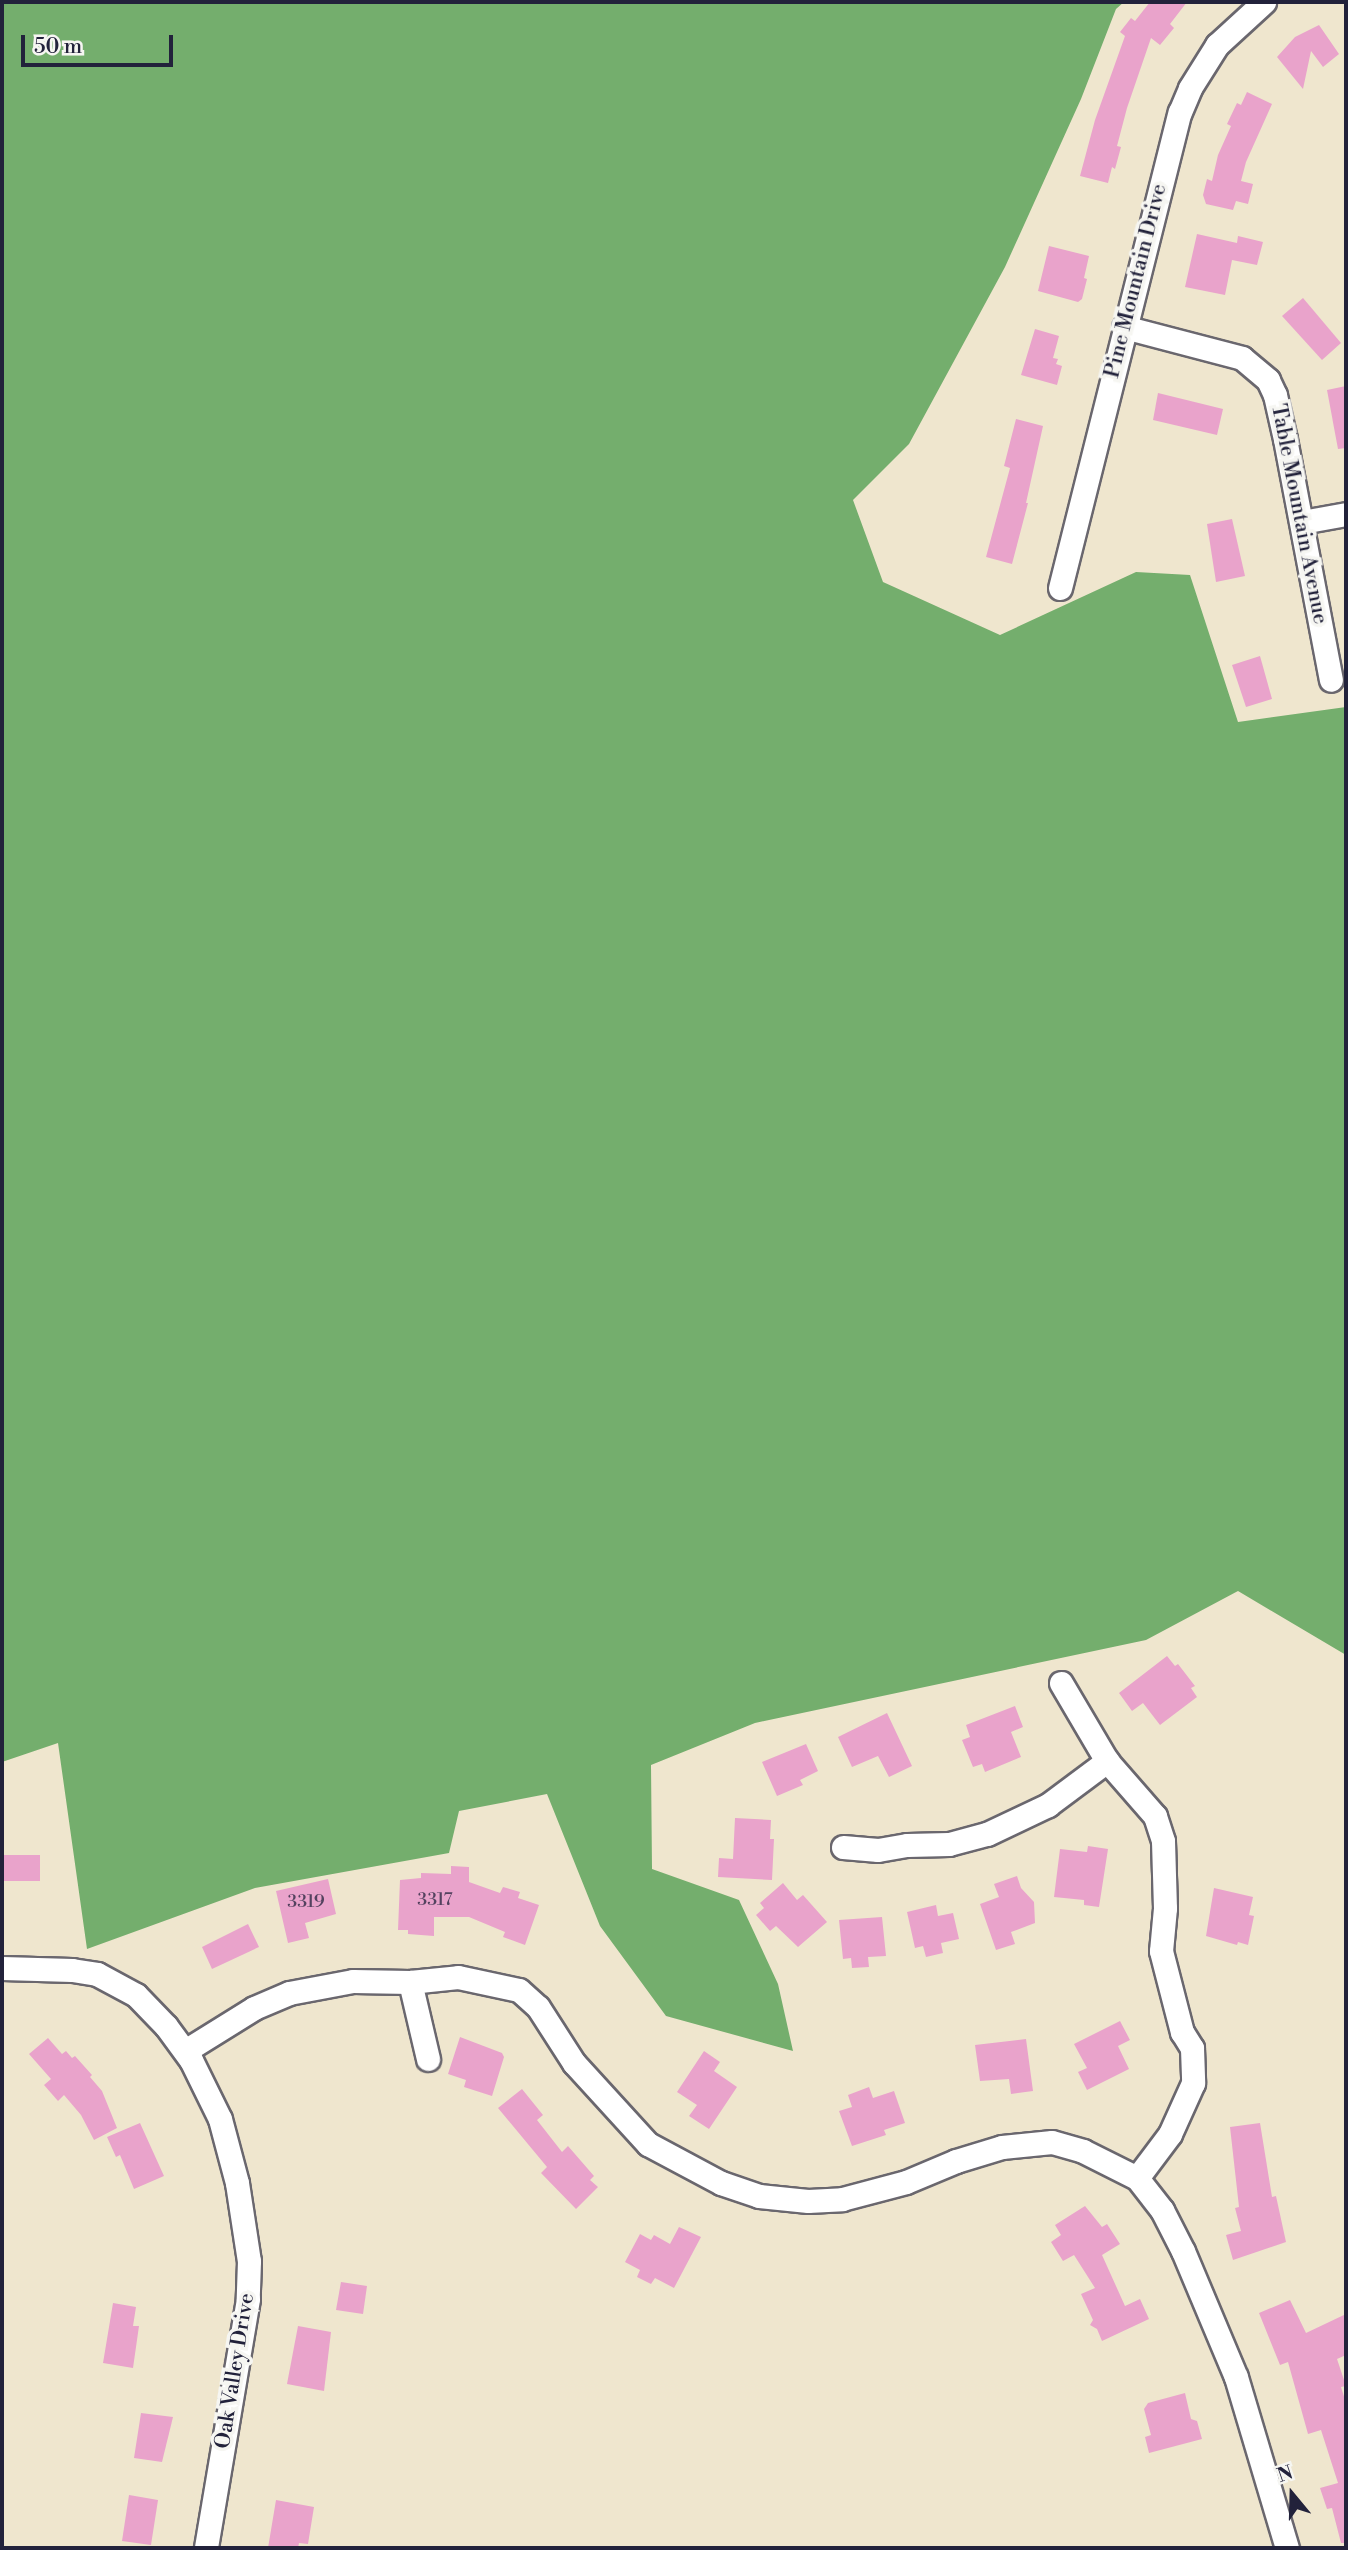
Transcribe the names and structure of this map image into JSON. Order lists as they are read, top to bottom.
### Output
{
  "streets": {
    "street": ["Pine Mountain Drive", "Table Mountain Avenue", "Oak Valley Drive"]
  },
  "crossings": [
    ["Pine Mountain Drive", "Table Mountain Avenue"]
  ],
  "house_numbers": ["3317", "3319"],
  "scale_bar": "50 m",
  "north": "top"
}
